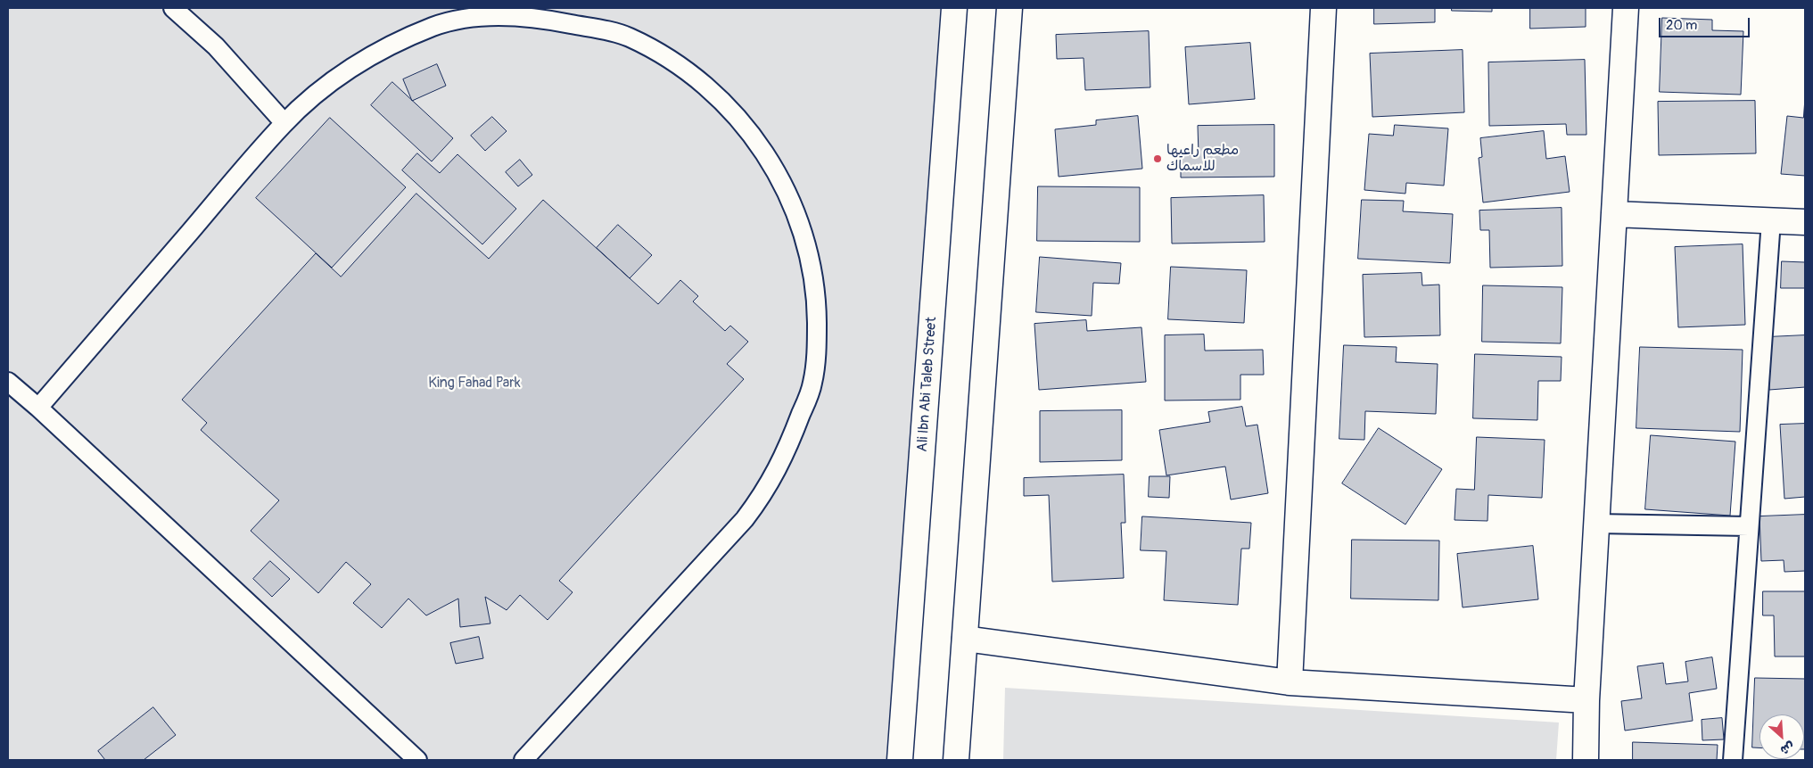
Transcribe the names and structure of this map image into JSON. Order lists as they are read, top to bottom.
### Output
{
  "streets": {
    "street": ["Ali Ibn Abi Taleb Street"]
  },
  "parks": ["King Fahad Park"],
  "places": ["مطعم راعيها للاسماك"],
  "scale_bar": "20 m",
  "north": "bottom right"
}
